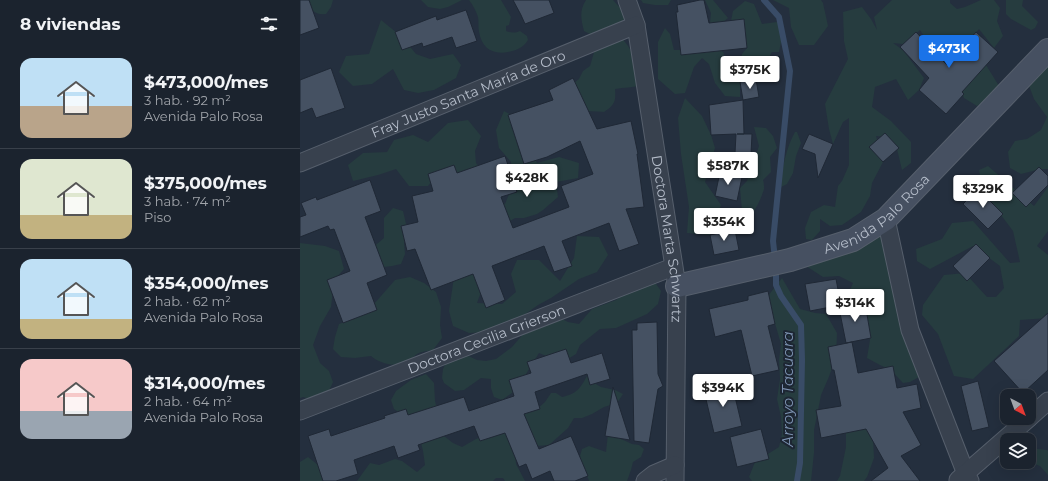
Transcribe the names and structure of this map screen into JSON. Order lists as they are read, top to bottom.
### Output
{
  "streets": {
    "main road": ["Avenida Palo Rosa"],
    "street": ["Fray Justo Santa María de Oro", "Doctora Marta Schwartz", "Doctora Cecilia Grierson"]
  },
  "crossings": [
    ["Fray Justo Santa María de Oro", "Doctora Marta Schwartz"],
    ["Avenida Palo Rosa", "Doctora Marta Schwartz"],
    ["Avenida Palo Rosa", "Doctora Cecilia Grierson"],
    ["Doctora Marta Schwartz", "Doctora Cecilia Grierson"]
  ],
  "water": ["Arroyo Tacuara"],
  "north": "bottom right",
  "page": {
    "heading": "8 viviendas",
    "price": [
      "$473K",
      "$375K",
      "$587K",
      "$428K",
      "$329K",
      "$354K",
      "$314K",
      "$394K"
    ],
    "list": [
      {
        "name": "$473,000/mes",
        "note": "3 hab. · 92 m² · Avenida Palo Rosa"
      },
      {
        "name": "$375,000/mes",
        "note": "3 hab. · 74 m² · Piso"
      },
      {
        "name": "$354,000/mes",
        "note": "2 hab. · 62 m² · Avenida Palo Rosa"
      },
      {
        "name": "$314,000/mes",
        "note": "2 hab. · 64 m² · Avenida Palo Rosa"
      }
    ]
  }
}
